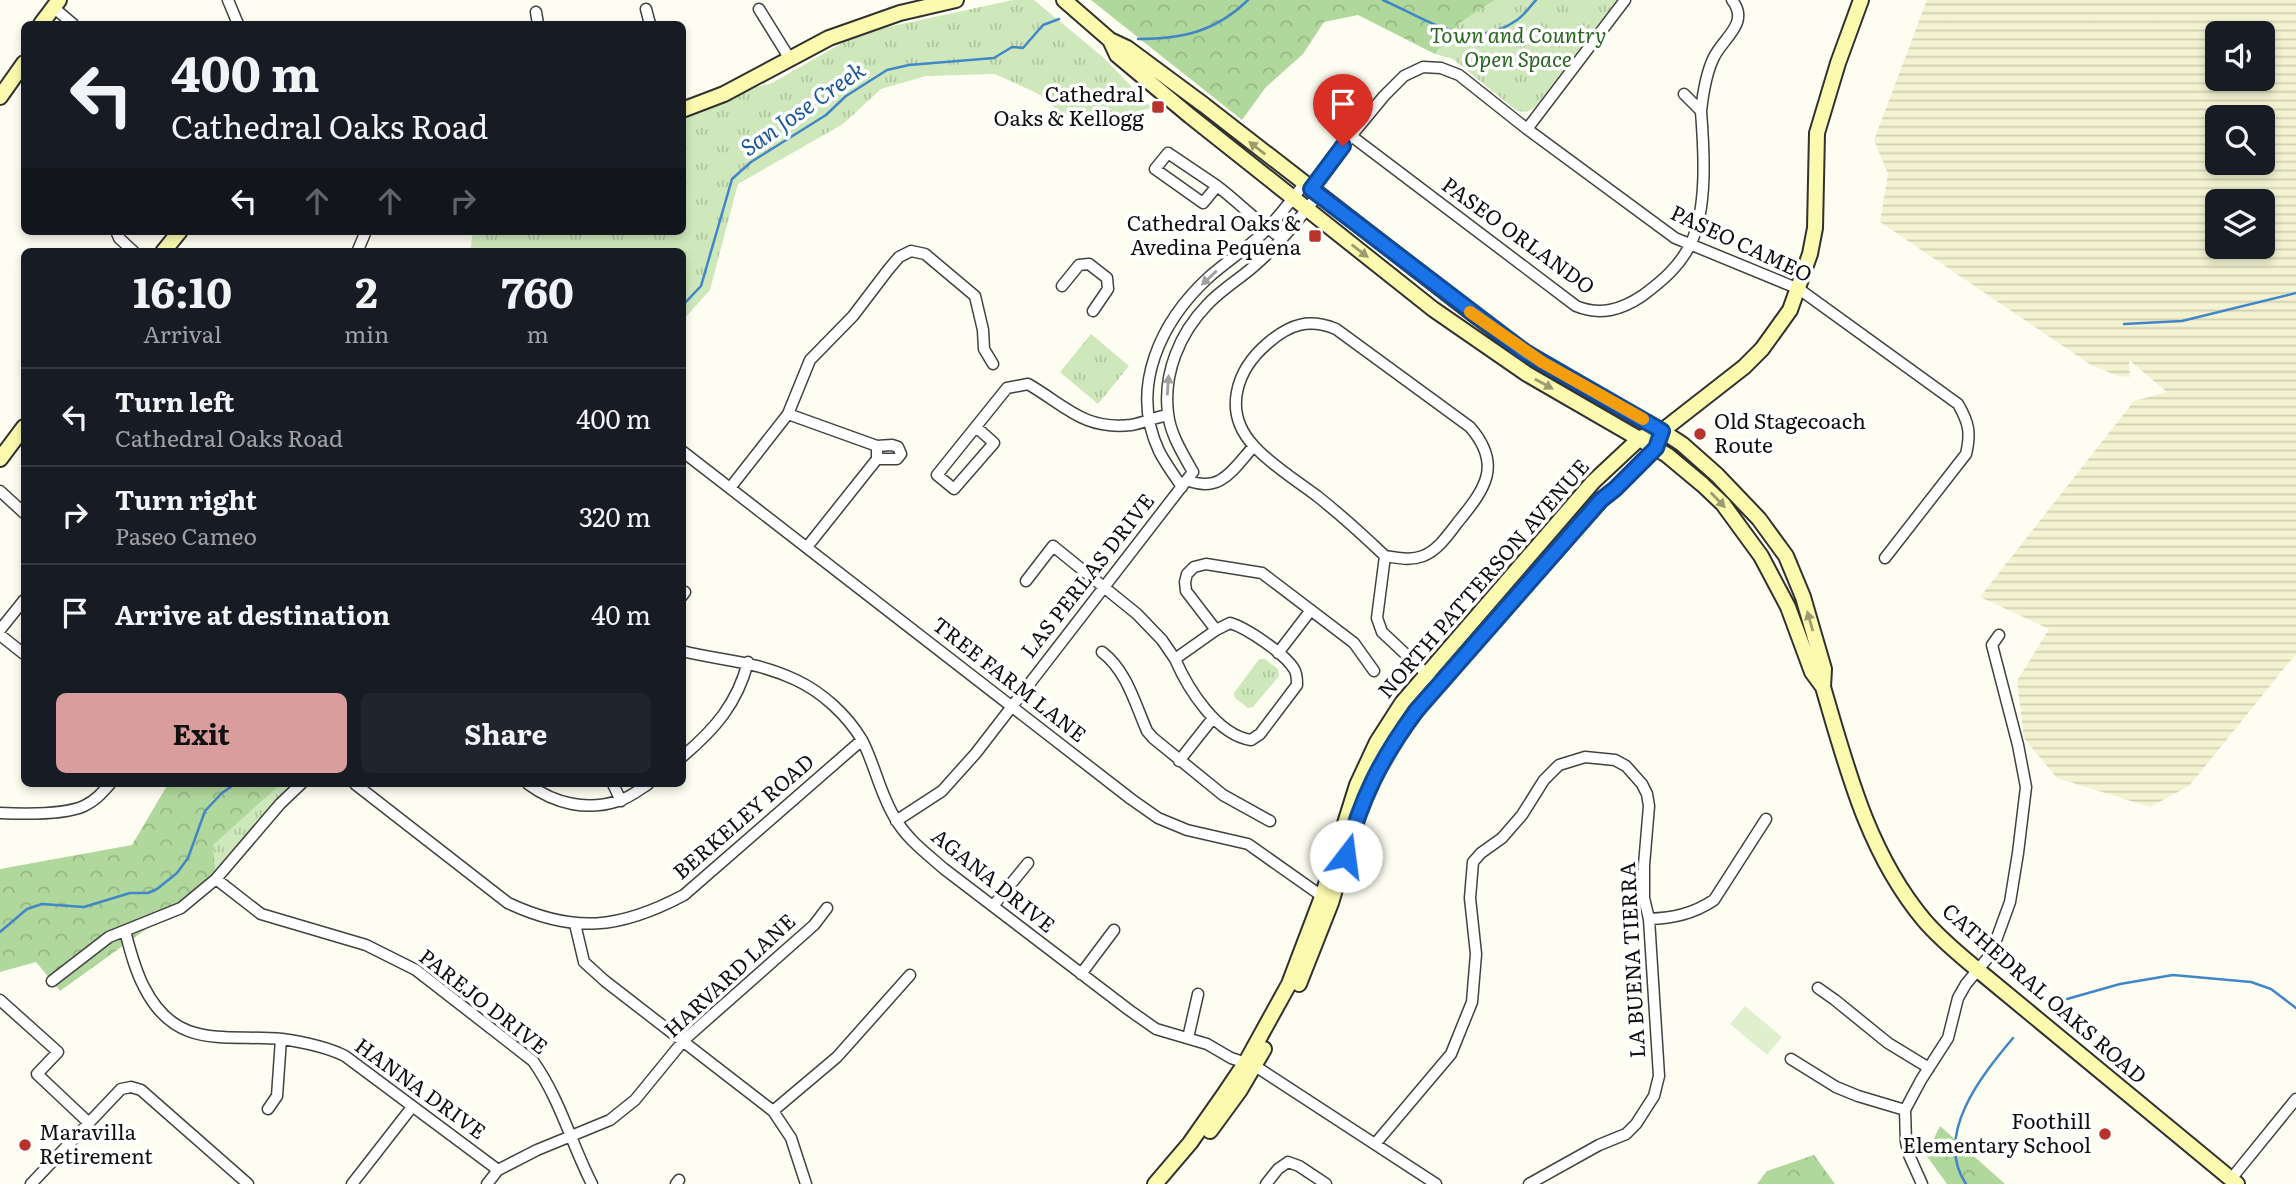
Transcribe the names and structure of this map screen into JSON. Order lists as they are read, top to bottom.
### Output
{
  "streets": {
    "main road": ["NORTH PATTERSON AVENUE", "CATHEDRAL OAKS ROAD"],
    "street": [
      "PASEO ORLANDO",
      "PASEO CAMEO",
      "LAS PERLAS DRIVE",
      "TREE FARM LANE",
      "BERKELEY ROAD",
      "AGANA DRIVE",
      "LA BUENA TIERRA",
      "HARVARD LANE",
      "PAREJO DRIVE",
      "HANNA DRIVE"
    ]
  },
  "crossings": [
    ["PASEO ORLANDO", "PASEO CAMEO"],
    ["PASEO CAMEO", "NORTH PATTERSON AVENUE"],
    ["PASEO CAMEO", "CATHEDRAL OAKS ROAD"],
    ["LAS PERLAS DRIVE", "TREE FARM LANE"],
    ["LAS PERLAS DRIVE", "AGANA DRIVE"],
    ["NORTH PATTERSON AVENUE", "TREE FARM LANE"],
    ["NORTH PATTERSON AVENUE", "AGANA DRIVE"],
    ["NORTH PATTERSON AVENUE", "CATHEDRAL OAKS ROAD"],
    ["BERKELEY ROAD", "AGANA DRIVE"],
    ["AGANA DRIVE", "LA BUENA TIERRA"],
    ["HARVARD LANE", "PAREJO DRIVE"],
    ["HARVARD LANE", "HANNA DRIVE"]
  ],
  "water": ["San Jose Creek"],
  "parks": ["Town and Country Open Space"],
  "places": {
    "transit": ["Cathedral Oaks & Kellogg", "Cathedral Oaks & Avedina Pequena"],
    "other": ["Old Stagecoach Route", "Foothill Elementary School", "Maravilla Retirement"]
  },
  "page": {
    "turn": ["400 m", "Cathedral Oaks Road"],
    "eta": [
      "16:10",
      "Arrival",
      "2",
      "min",
      "760",
      "m"
    ],
    "list": [
      {
        "name": "Turn left",
        "note": "Cathedral Oaks Road",
        "value": "400 m"
      },
      {
        "name": "Turn right",
        "note": "Paseo Cameo",
        "value": "320 m"
      },
      {
        "name": "Arrive at destination",
        "value": "40 m"
      }
    ],
    "buttons": ["Exit", "Share"]
  }
}
